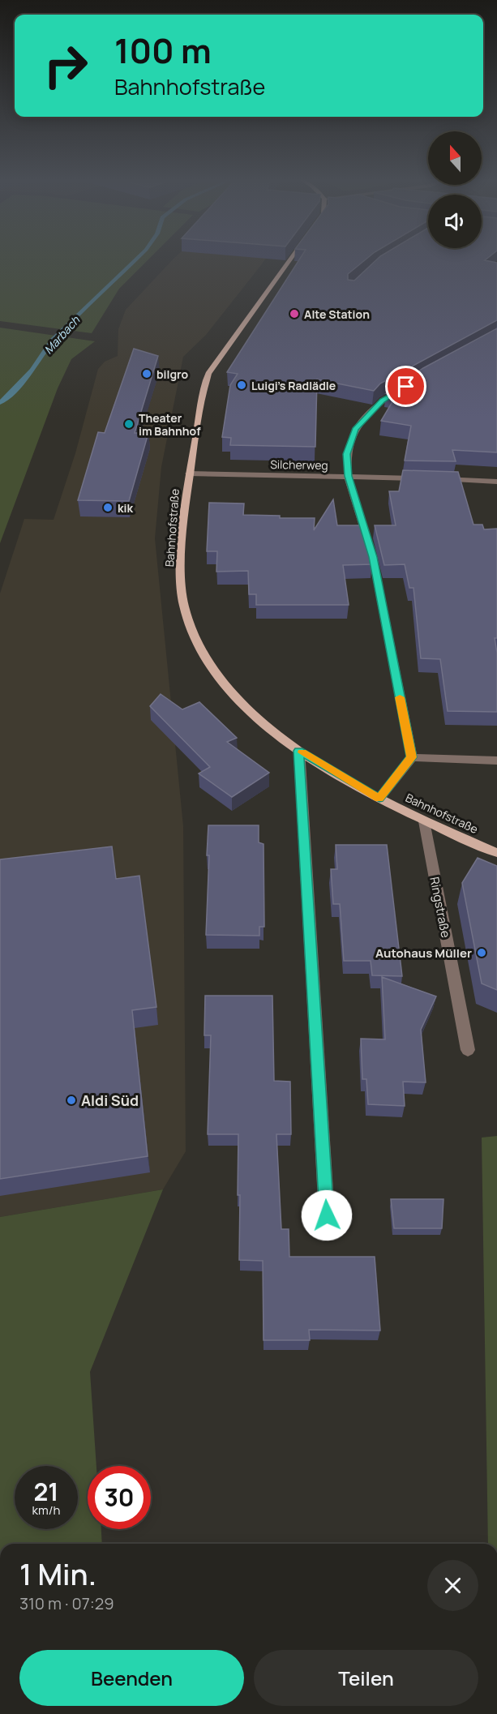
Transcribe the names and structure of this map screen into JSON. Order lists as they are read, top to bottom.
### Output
{
  "streets": {
    "main road": ["Bahnhofstraße"],
    "street": ["Silcherweg", "Ringstraße"]
  },
  "crossings": [
    ["Silcherweg", "Bahnhofstraße"],
    ["Bahnhofstraße", "Ringstraße"]
  ],
  "water": ["Marbach"],
  "places": [
    "Alte Station",
    "bilgro",
    "Luigi's Radlädle",
    "Theater im Bahnhof",
    "kik",
    "Autohaus Müller",
    "Aldi Süd"
  ],
  "north": "top",
  "page": {
    "turn": ["100 m", "Bahnhofstraße"],
    "speed": "21 km/h",
    "limit": "30",
    "heading": ["1 Min.", "310 m · 07:29"],
    "buttons": ["Beenden", "Teilen"]
  }
}
